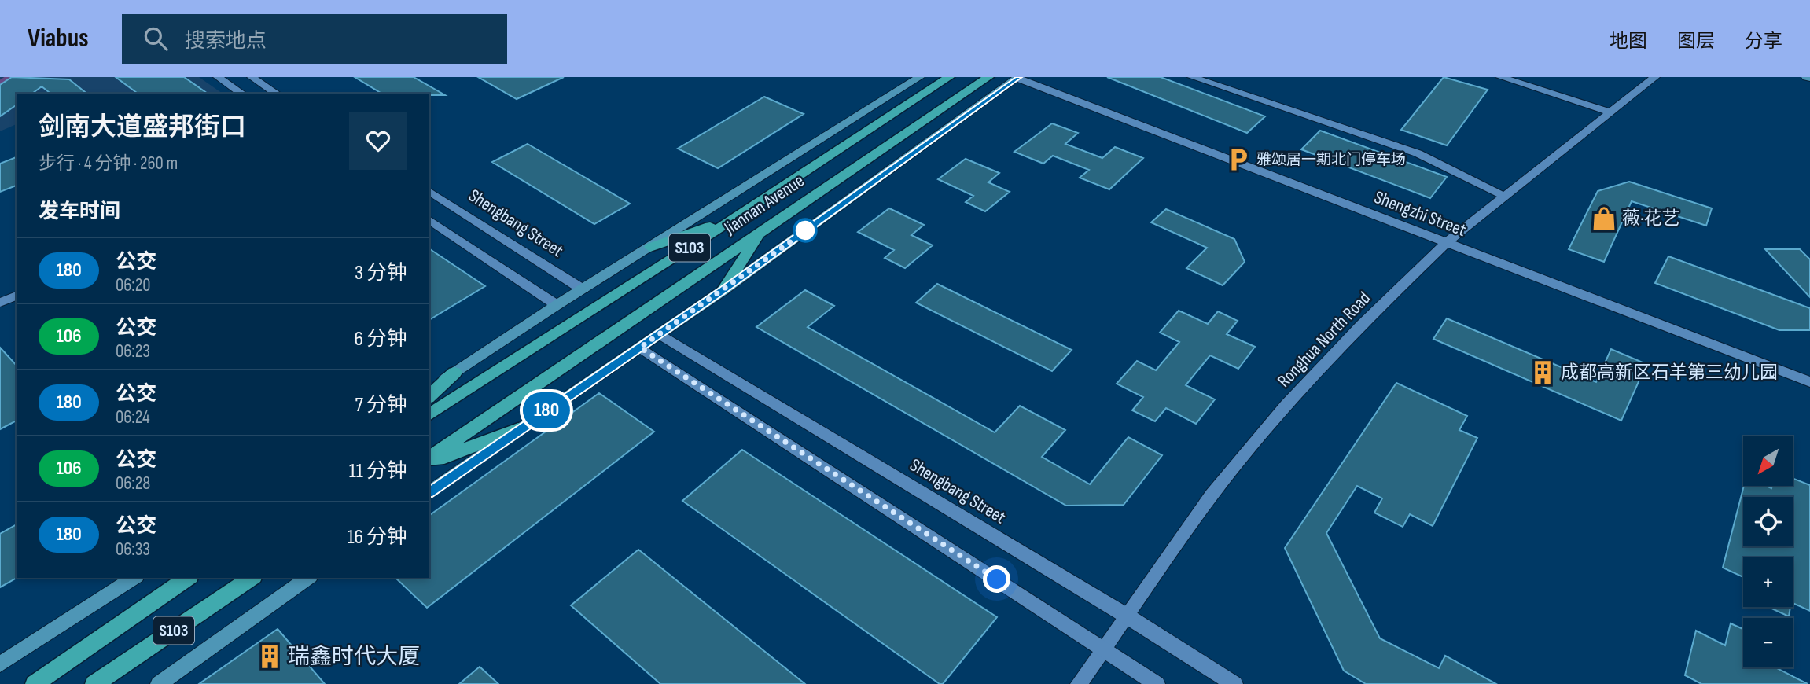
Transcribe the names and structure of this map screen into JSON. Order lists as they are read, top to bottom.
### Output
{
  "streets": {
    "highway": ["Jiannan Avenue", "S103"],
    "street": ["Shengzhi Street", "Shengbang Street", "Ronghua North Road"]
  },
  "crossings": [
    ["Shengzhi Street", "Ronghua North Road"],
    ["Shengbang Street", "Ronghua North Road"]
  ],
  "places": {
    "parking": ["雅颂居一期北门停车场"],
    "shop": ["薇·花艺"],
    "building": ["成都高新区石羊第三幼儿园", "瑞鑫时代大厦"]
  },
  "lines": ["bus line 180"],
  "north": "bottom left",
  "page": {
    "header": "Viabus",
    "search": "搜索地点",
    "nav": ["地图", "图层", "分享"],
    "on_map": "180",
    "heading": [
      ["剑南大道盛邦街口", "步行 · 4 分钟 · 260 m"],
      "发车时间"
    ],
    "list": [
      {
        "mark": "180",
        "name": "公交",
        "note": "06:20",
        "value": "3 分钟"
      },
      {
        "mark": "106",
        "name": "公交",
        "note": "06:23",
        "value": "6 分钟"
      },
      {
        "mark": "180",
        "name": "公交",
        "note": "06:24",
        "value": "7 分钟"
      },
      {
        "mark": "106",
        "name": "公交",
        "note": "06:28",
        "value": "11 分钟"
      },
      {
        "mark": "180",
        "name": "公交",
        "note": "06:33",
        "value": "16 分钟"
      }
    ],
    "map_buttons": ["+", "−"]
  }
}
